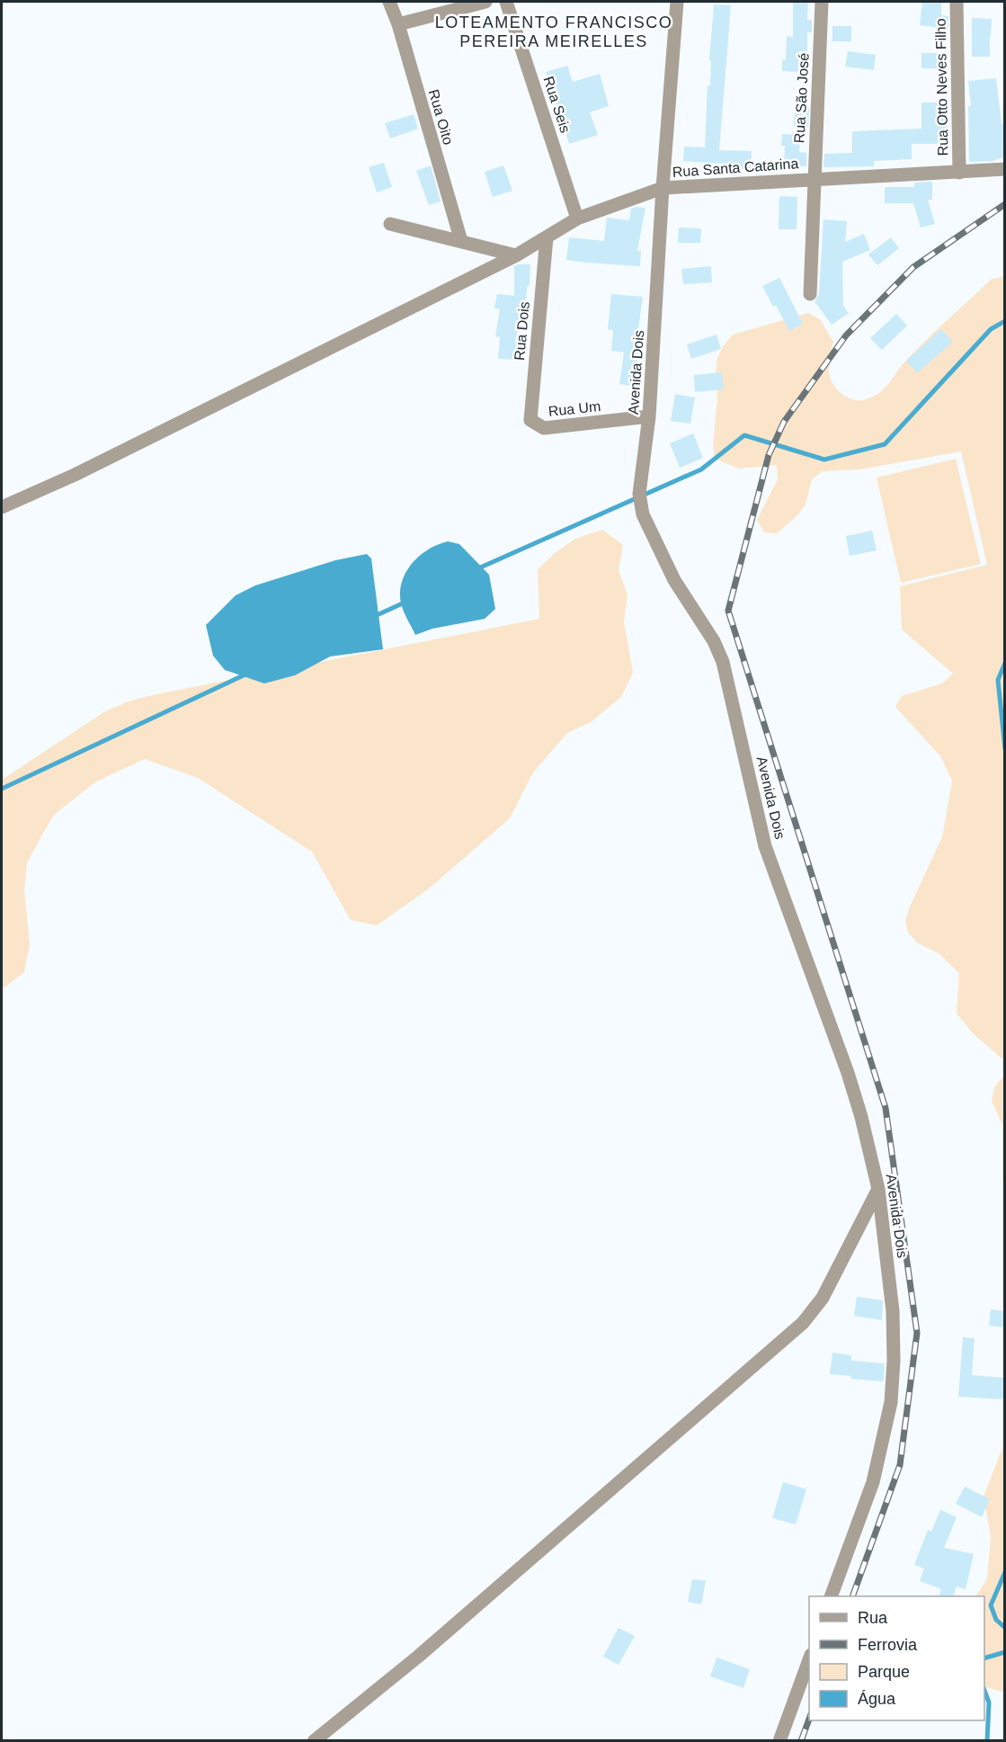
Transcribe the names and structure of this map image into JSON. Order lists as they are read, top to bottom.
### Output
{
  "streets": {
    "street": [
      "Rua Otto Neves Filho",
      "Rua São José",
      "Rua Seis",
      "Rua Oito",
      "Rua Santa Catarina",
      "Rua Dois",
      "Avenida Dois",
      "Rua Um"
    ]
  },
  "crossings": [
    ["Rua Otto Neves Filho", "Rua Santa Catarina"],
    ["Rua São José", "Rua Santa Catarina"],
    ["Rua Seis", "Rua Santa Catarina"],
    ["Rua Santa Catarina", "Rua Dois"],
    ["Rua Santa Catarina", "Avenida Dois"],
    ["Rua Dois", "Rua Um"],
    ["Avenida Dois", "Rua Um"]
  ],
  "districts": ["LOTEAMENTO FRANCISCO PEREIRA MEIRELLES"],
  "legend": [
    "Rua",
    "Ferrovia",
    "Parque",
    "Água"
  ]
}
